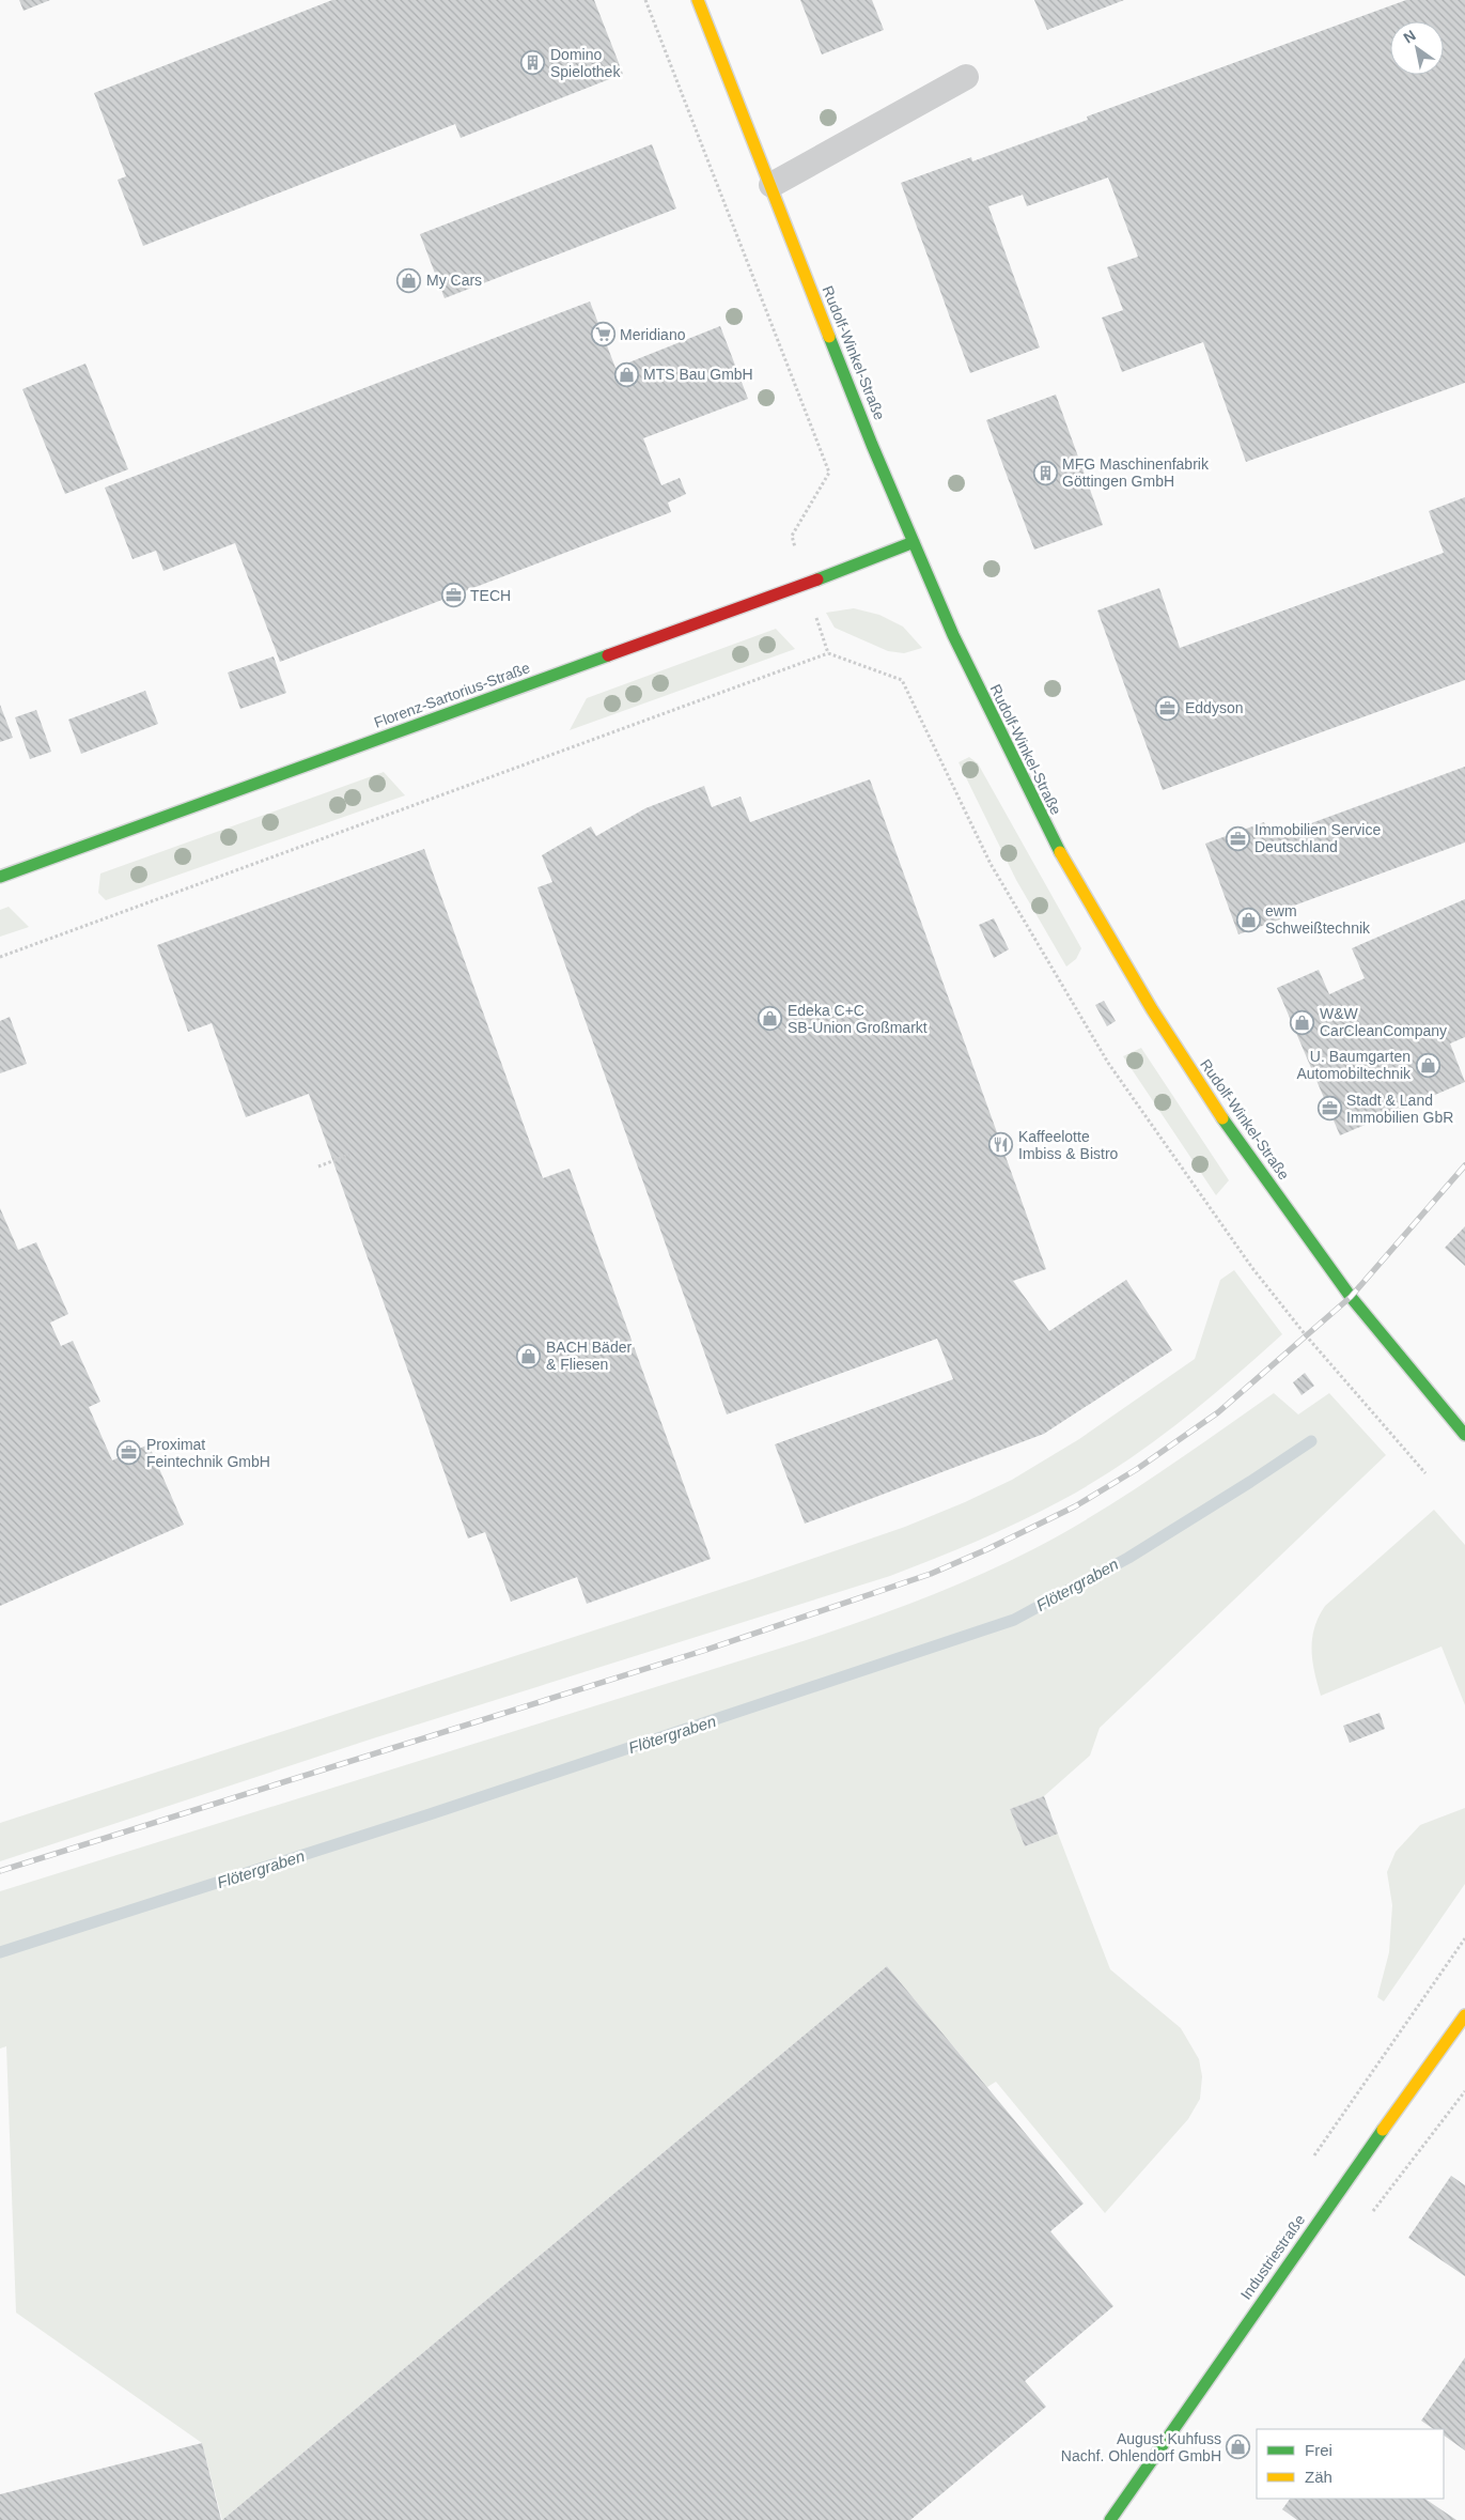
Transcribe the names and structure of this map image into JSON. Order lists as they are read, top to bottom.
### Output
{
  "streets": {
    "street": ["Rudolf-Winkel-Straße", "Florenz-Sartorius-Straße", "Industriestraße"]
  },
  "crossings": [
    ["Rudolf-Winkel-Straße", "Florenz-Sartorius-Straße"]
  ],
  "water": ["Flötergraben"],
  "places": {
    "building": ["Domino Spielothek", "MFG Maschinenfabrik Göttingen GmbH"],
    "shop": [
      "My Cars",
      "MTS Bau GmbH",
      "ewm Schweißtechnik",
      "Edeka C+C SB-Union Großmarkt",
      "W&W CarCleanCompany",
      "U. Baumgarten Automobiltechnik",
      "BACH Bäder & Fliesen",
      "August Kuhfuss Nachf. Ohlendorf GmbH"
    ],
    "supermarket": ["Meridiano"],
    "office": [
      "TECH",
      "Eddyson",
      "Immobilien Service Deutschland",
      "Stadt & Land Immobilien GbR",
      "Proximat Feintechnik GmbH"
    ],
    "restaurant": ["Kaffeelotte Imbiss & Bistro"]
  },
  "legend": ["Frei", "Zäh"],
  "north": "top left"
}
